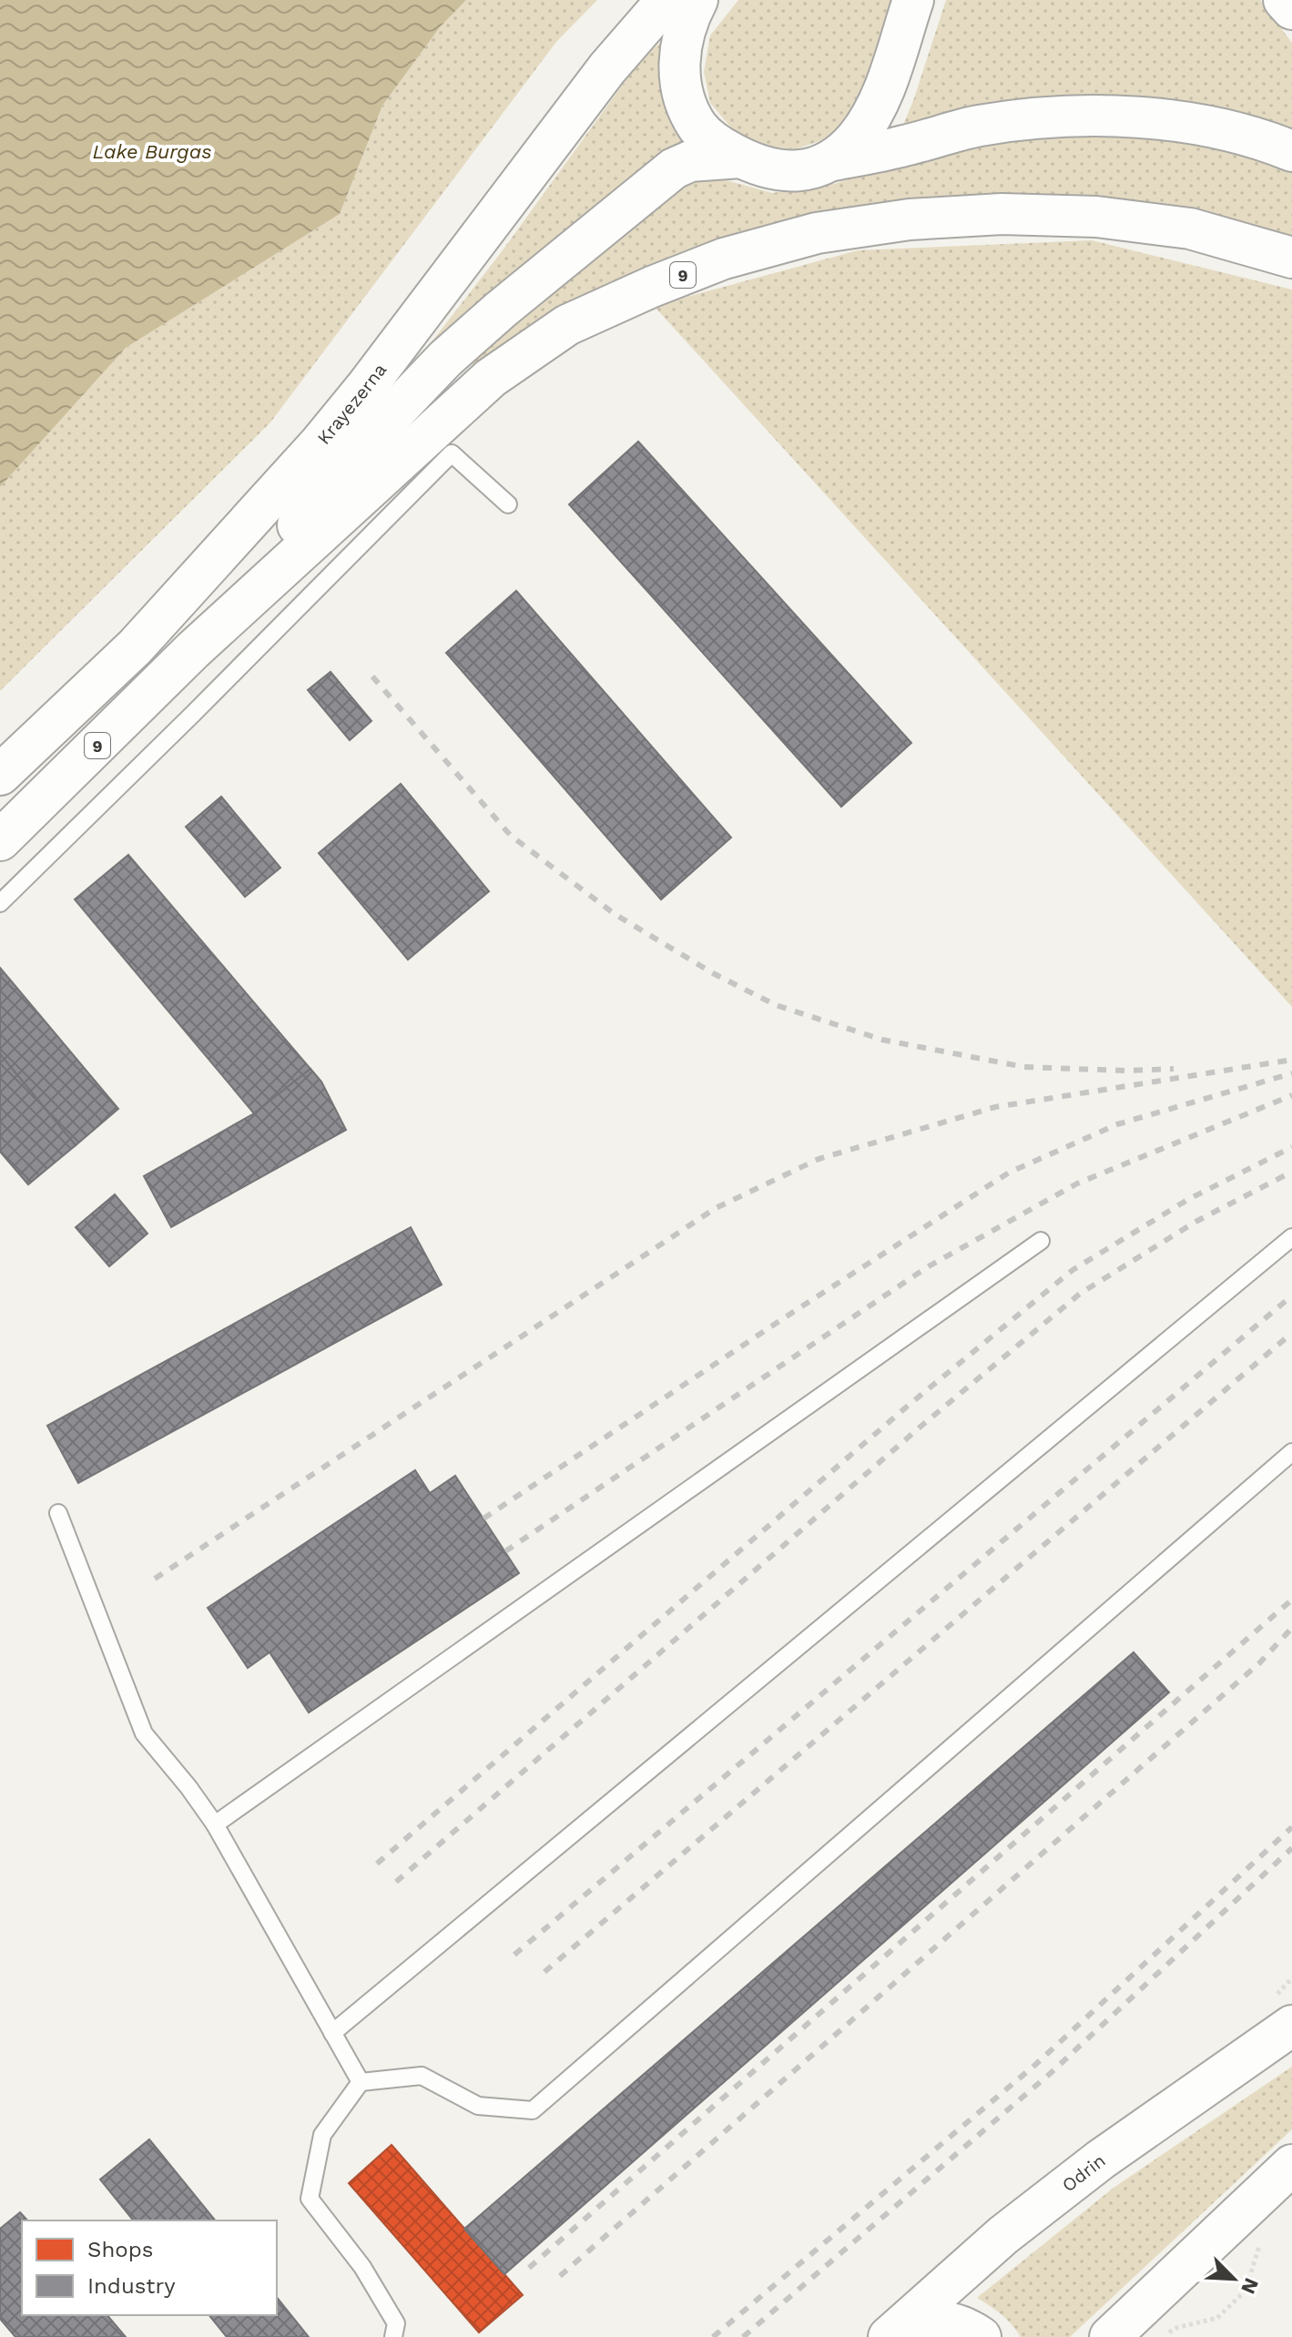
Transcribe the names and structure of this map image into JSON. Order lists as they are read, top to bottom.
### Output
{
  "streets": {
    "main road": ["9", "Krayezerna", "Odrin"]
  },
  "water": ["Lake Burgas"],
  "legend": ["Shops", "Industry"],
  "north": "bottom right"
}
